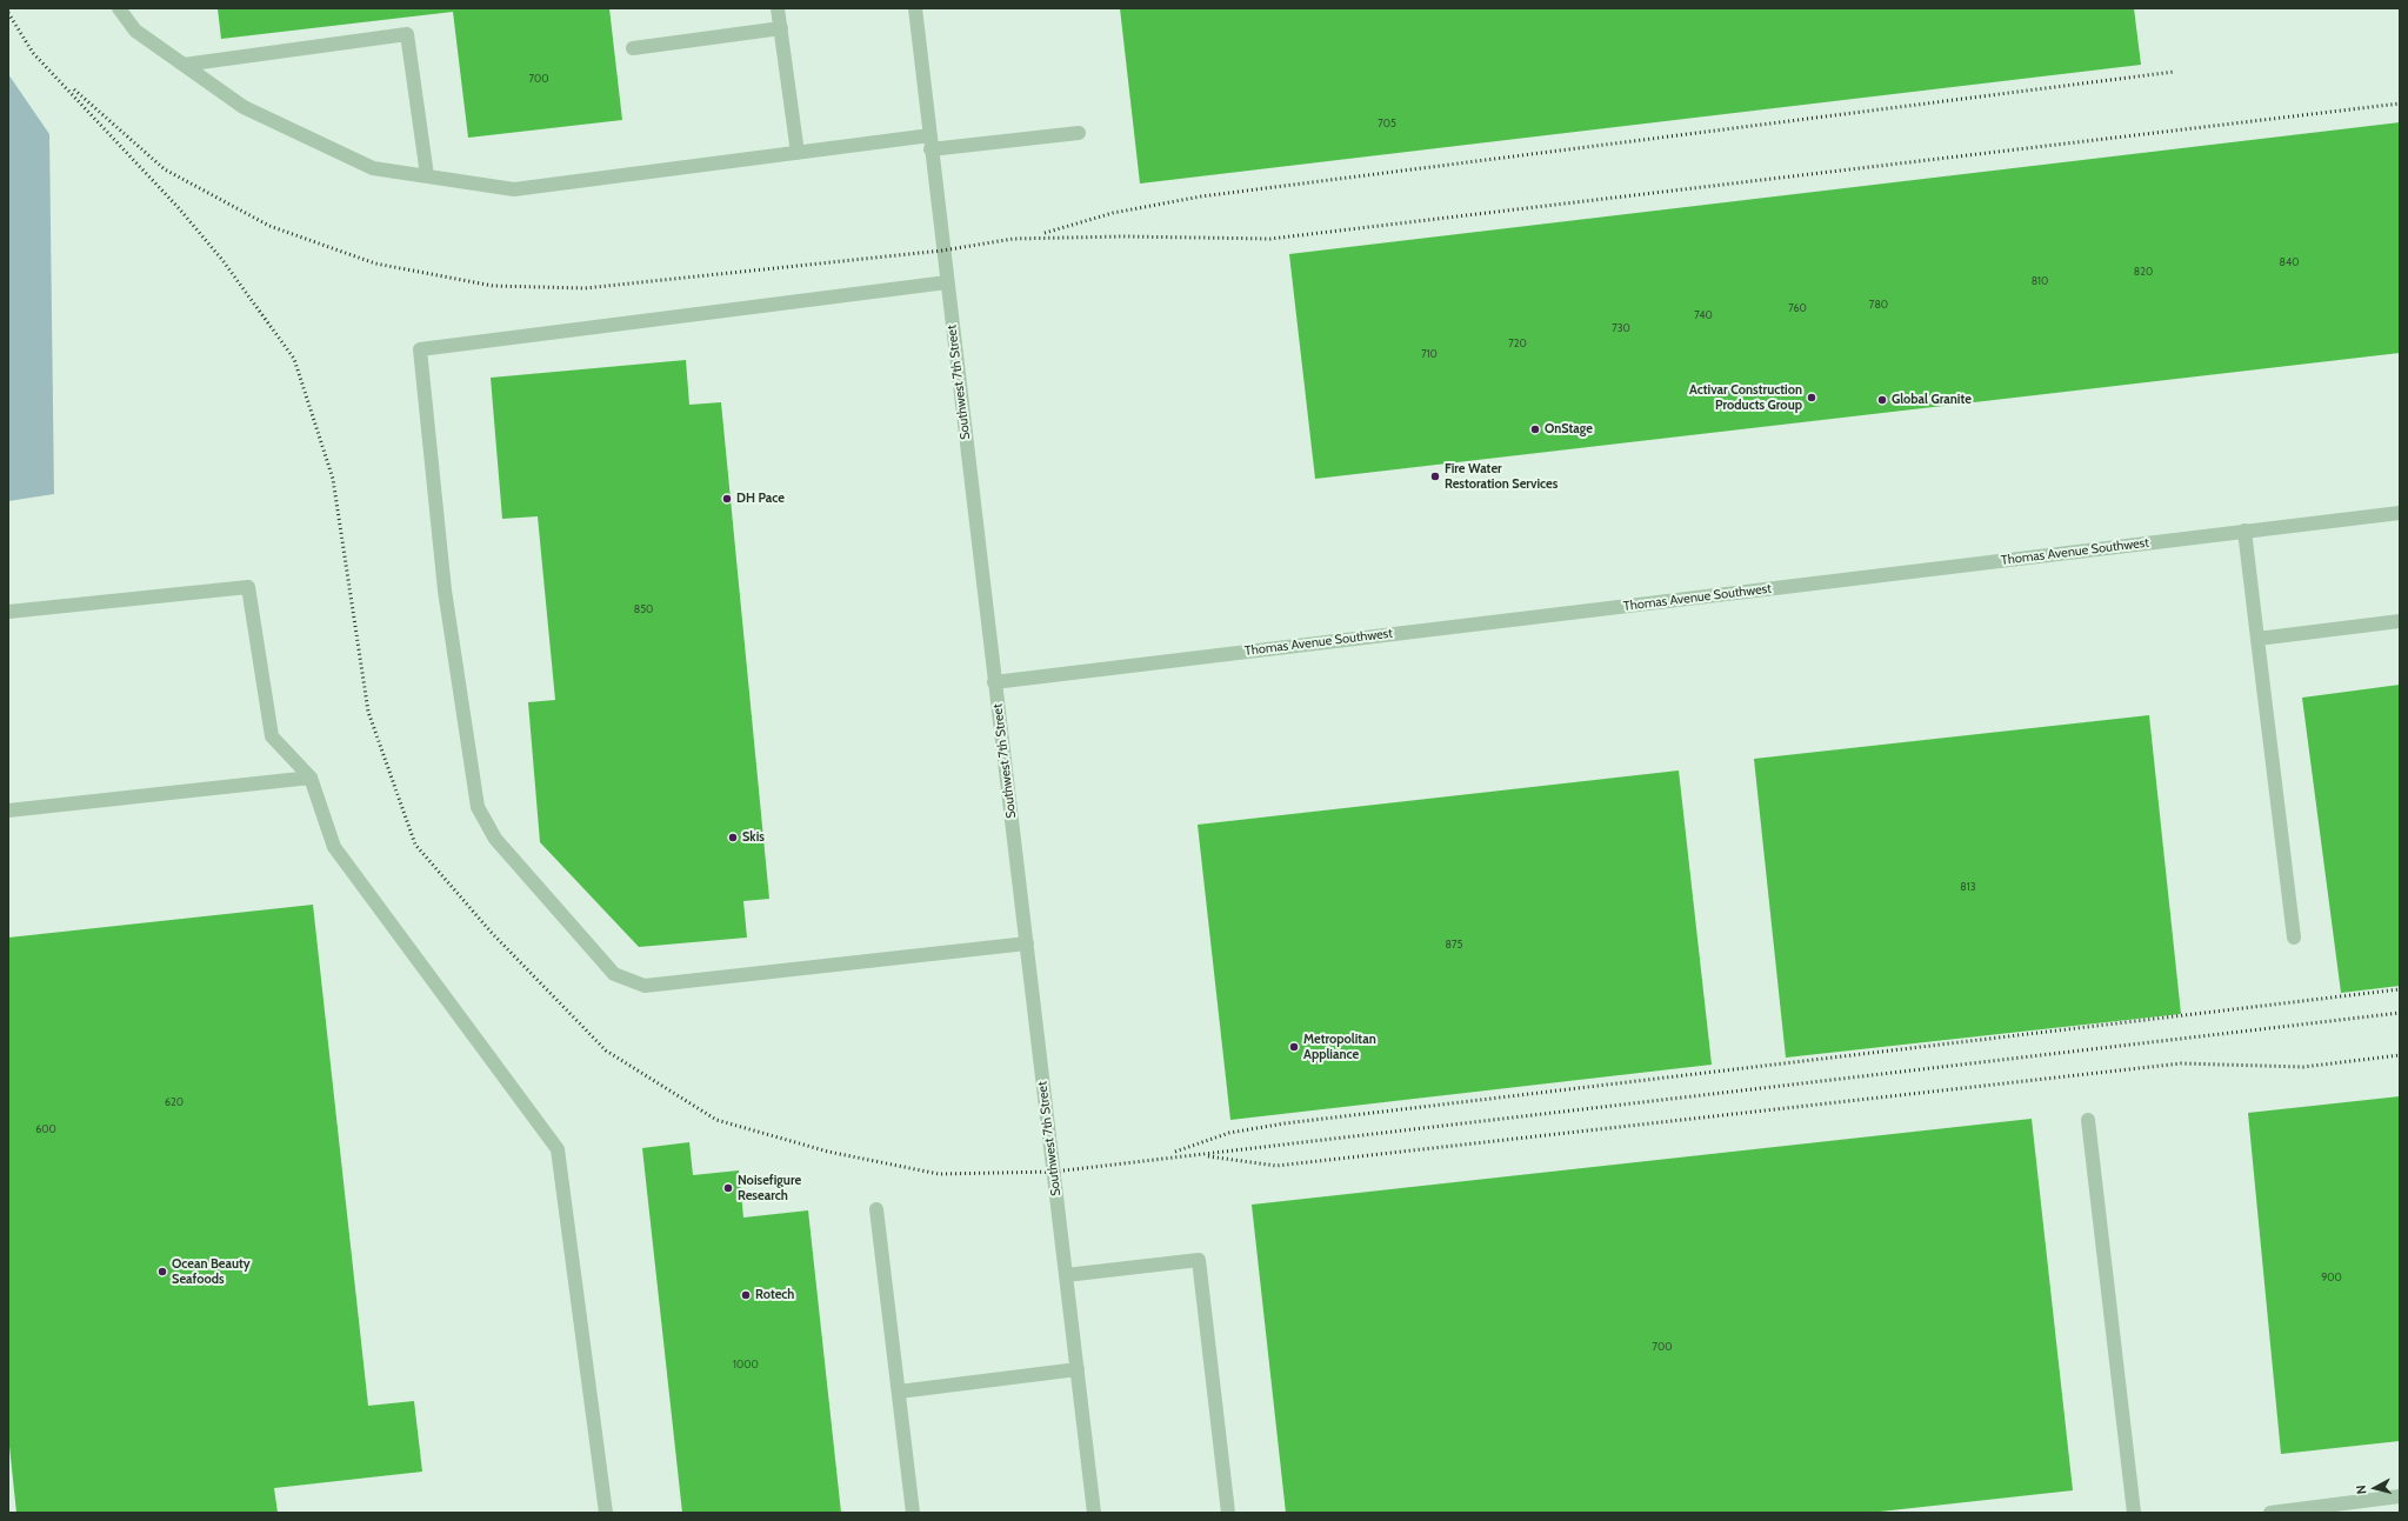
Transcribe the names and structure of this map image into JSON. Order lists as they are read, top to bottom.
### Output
{
  "streets": {
    "street": ["Southwest 7th Street", "Thomas Avenue Southwest"]
  },
  "crossings": [
    ["Southwest 7th Street", "Thomas Avenue Southwest"]
  ],
  "places": [
    "Activar Construction Products Group",
    "Global Granite",
    "OnStage",
    "Fire Water Restoration Services",
    "DH Pace",
    "Skis",
    "Metropolitan Appliance",
    "Noisefigure Research",
    "Ocean Beauty Seafoods",
    "Rotech"
  ],
  "house_numbers": [
    "700",
    "705",
    "840",
    "820",
    "810",
    "780",
    "760",
    "740",
    "730",
    "720",
    "710",
    "850",
    "813",
    "875",
    "620",
    "600",
    "900",
    "700",
    "1000"
  ],
  "north": "left"
}
